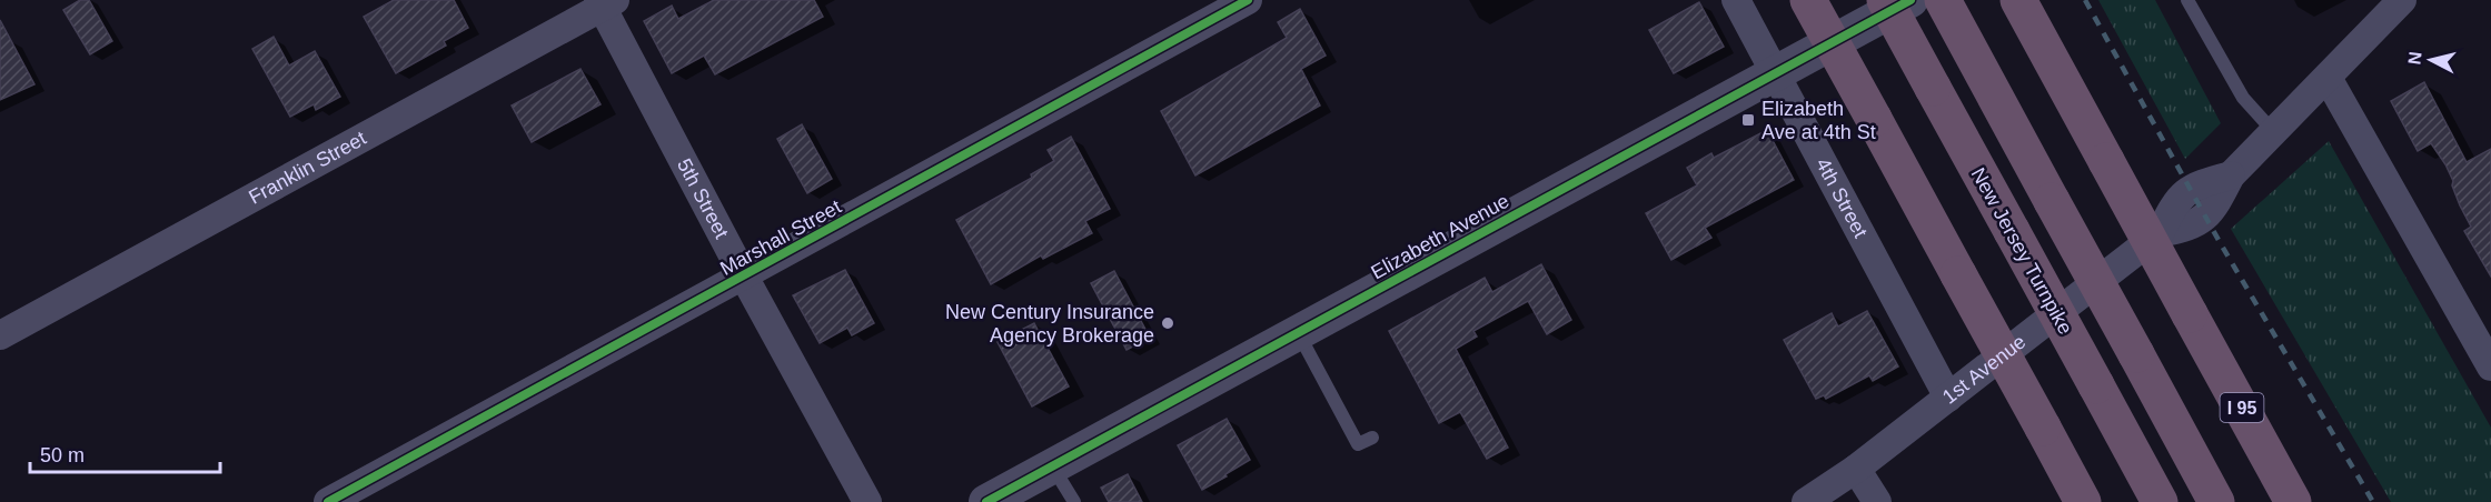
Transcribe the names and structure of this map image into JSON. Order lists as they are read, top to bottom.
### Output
{
  "streets": {
    "highway": ["New Jersey Turnpike", "I 95"],
    "street": [
      "Franklin Street",
      "5th Street",
      "4th Street",
      "Elizabeth Avenue",
      "Marshall Street",
      "1st Avenue"
    ]
  },
  "crossings": [
    ["Franklin Street", "5th Street"],
    ["5th Street", "Marshall Street"],
    ["4th Street", "Elizabeth Avenue"],
    ["4th Street", "1st Avenue"]
  ],
  "places": {
    "transit": ["Elizabeth Ave at 4th St"],
    "other": ["New Century Insurance Agency Brokerage"]
  },
  "scale_bar": "50 m",
  "north": "left"
}
